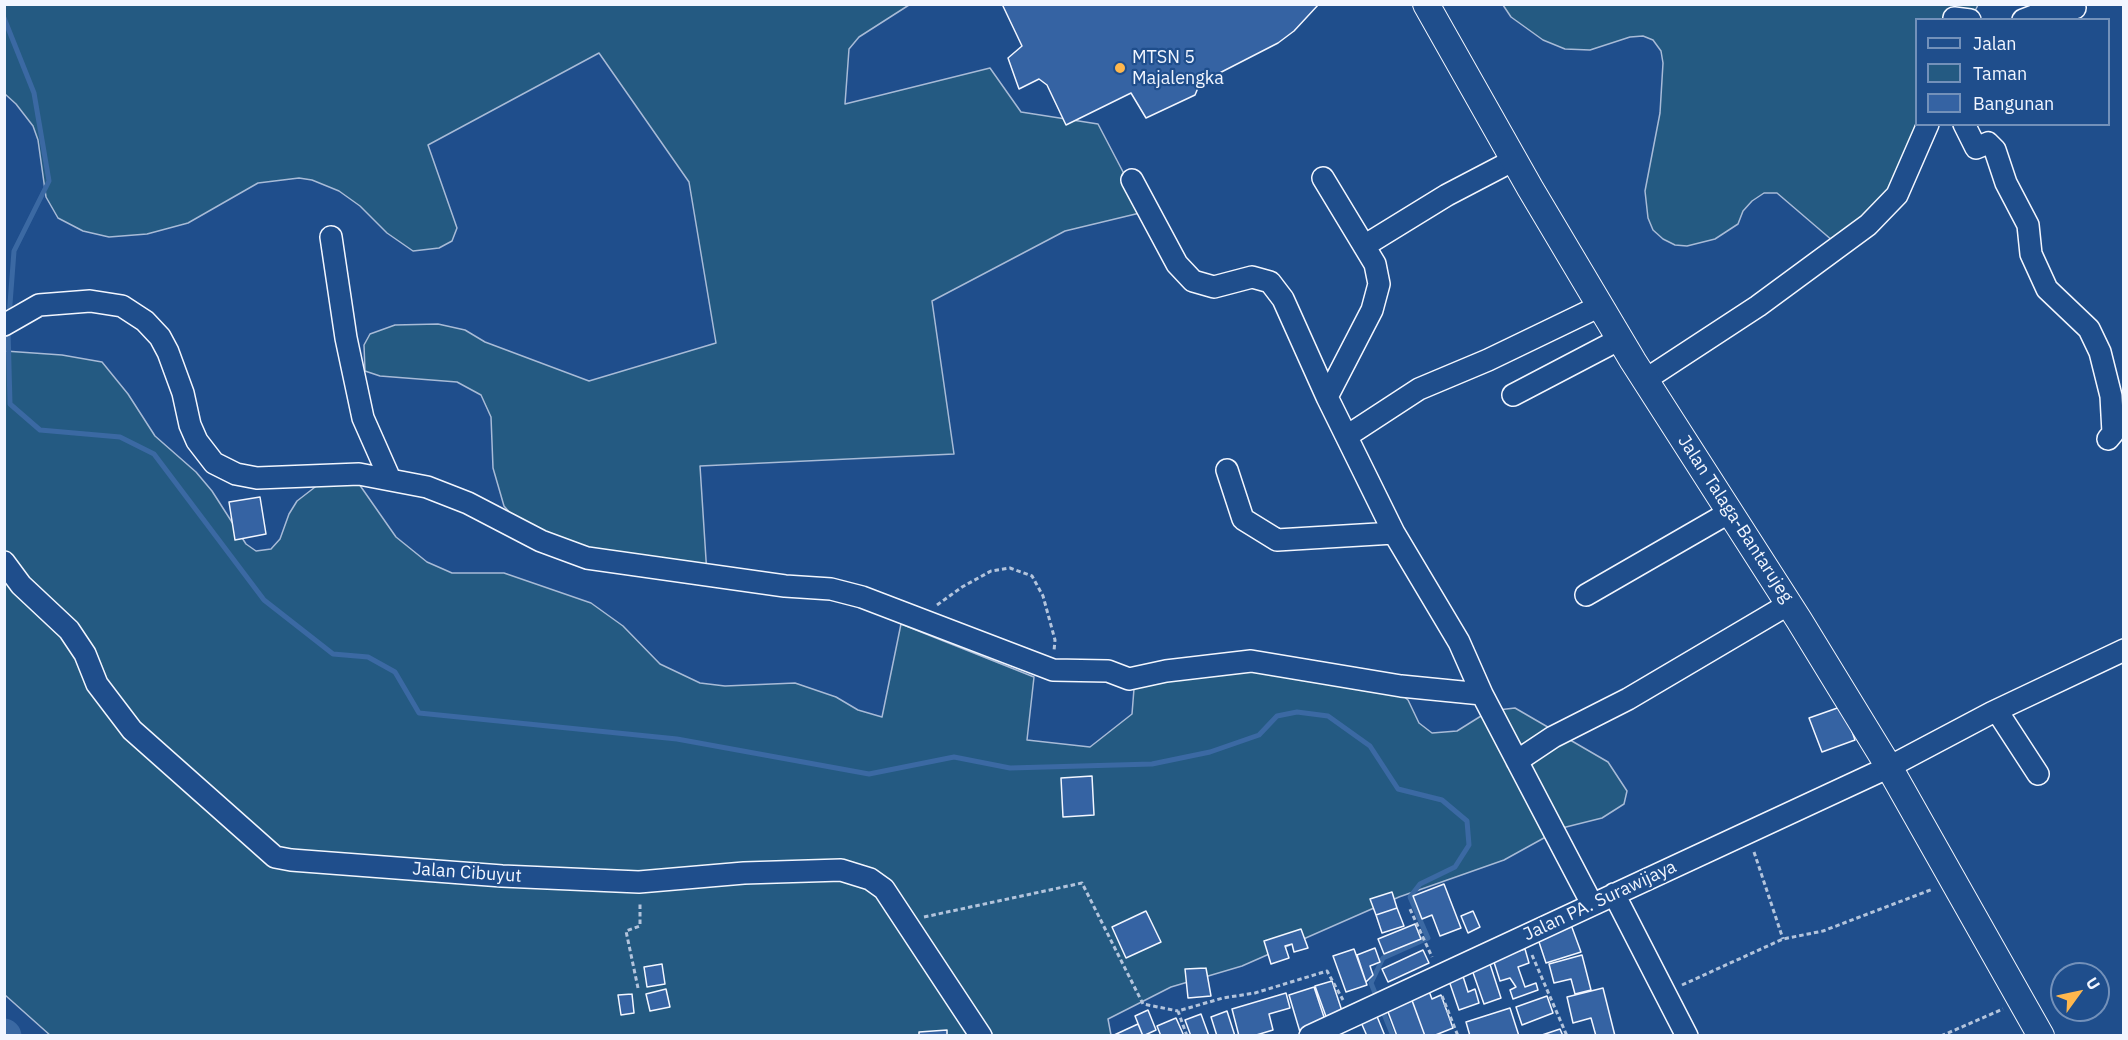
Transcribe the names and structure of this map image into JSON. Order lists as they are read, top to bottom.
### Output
{
  "streets": {
    "main road": ["Jalan Talaga-Bantarujeg"],
    "street": ["Jalan Cibuyut", "Jalan PA. Surawijaya"]
  },
  "crossings": [
    ["Jalan Talaga-Bantarujeg", "Jalan PA. Surawijaya"]
  ],
  "places": ["MTSN 5 Majalengka"],
  "legend": ["Jalan", "Taman", "Bangunan"],
  "north": "top right"
}
